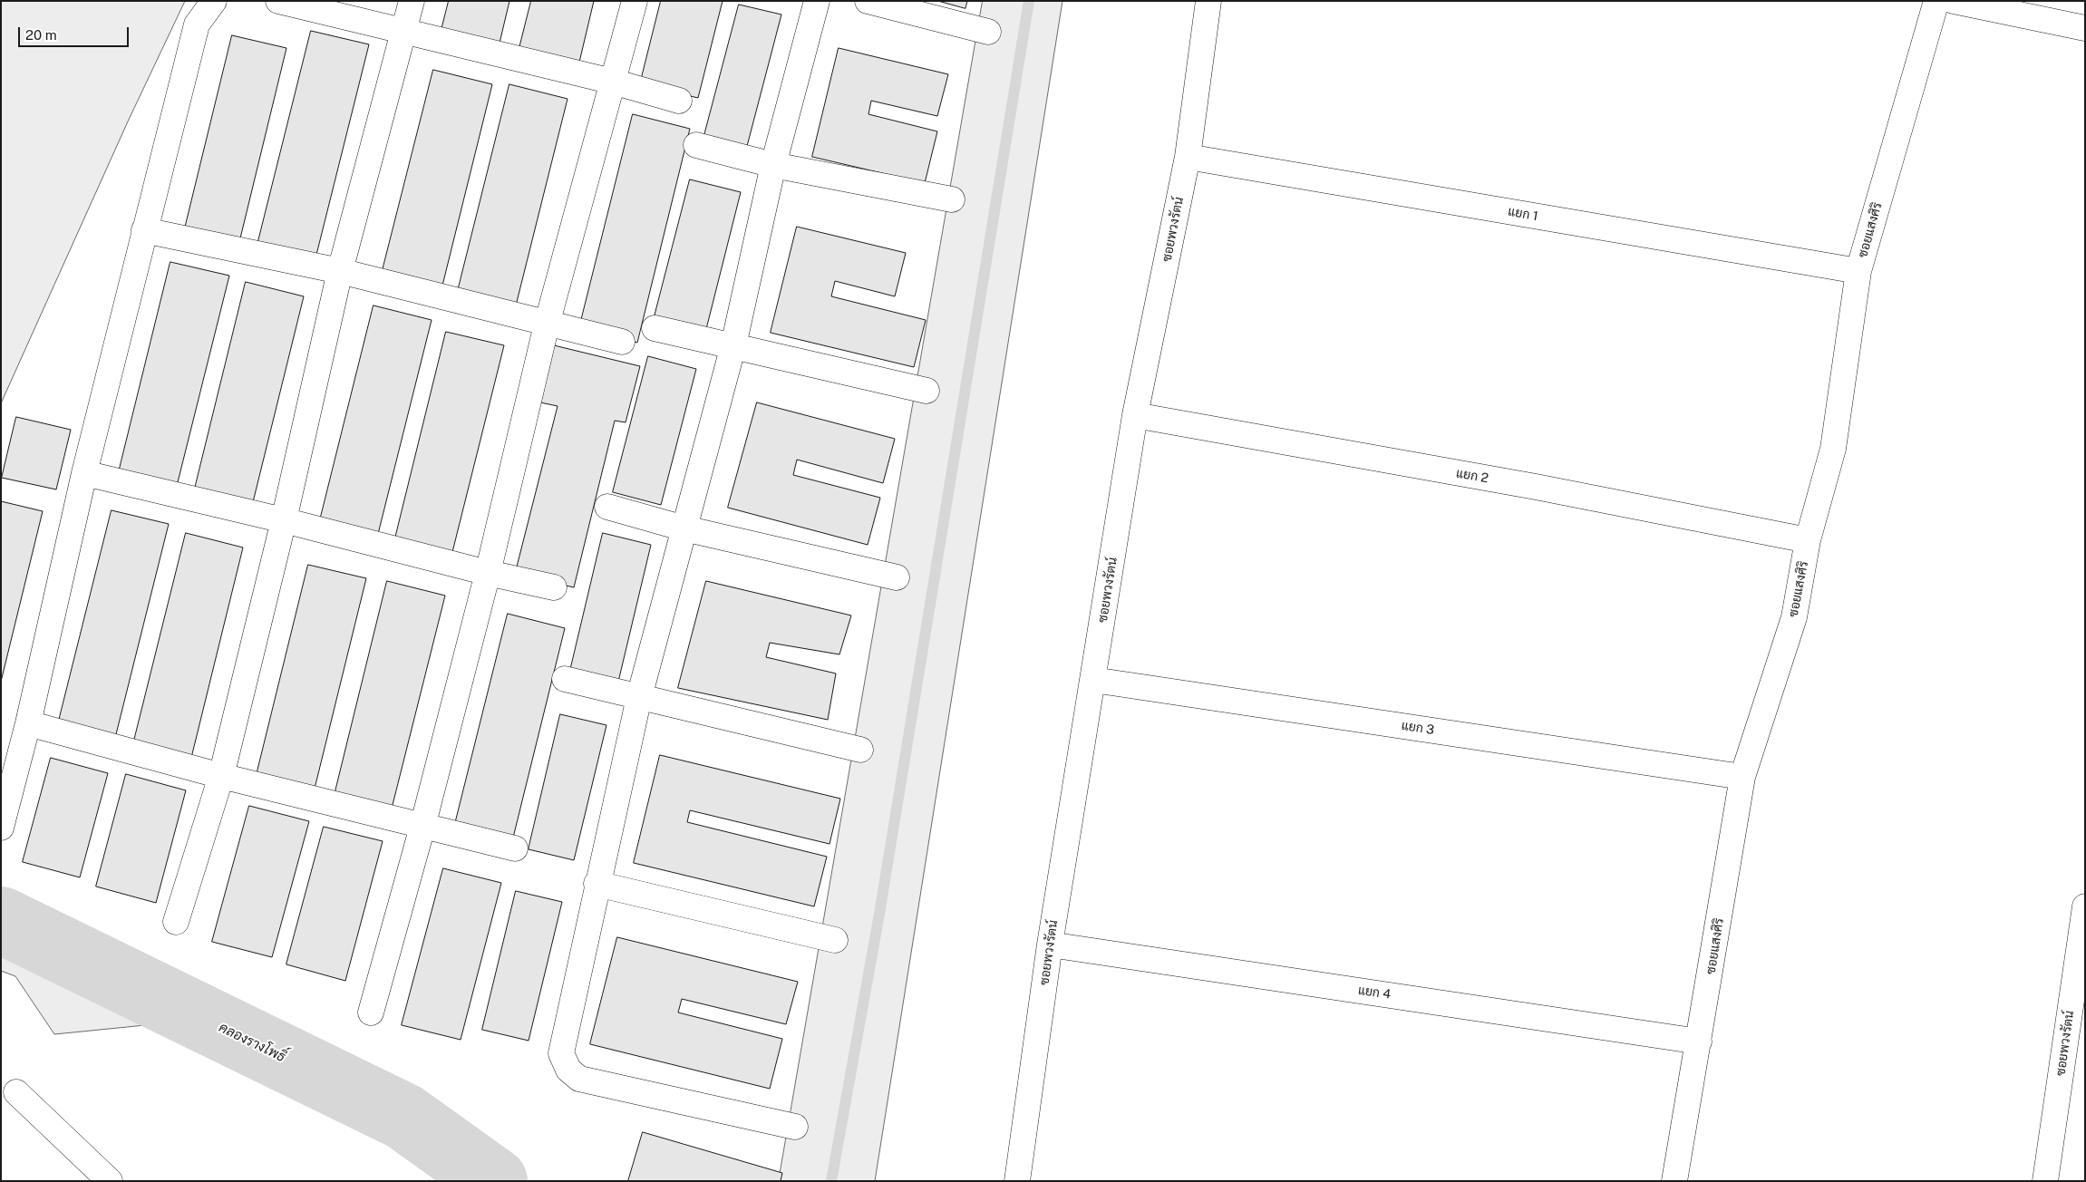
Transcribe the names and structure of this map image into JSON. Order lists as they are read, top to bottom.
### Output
{
  "streets": {
    "street": [
      "แยก 1",
      "ซอยพวงรัตน์",
      "ซอยแสงศิริ",
      "แยก 2",
      "แยก 3",
      "แยก 4"
    ]
  },
  "crossings": [
    ["แยก 1", "ซอยพวงรัตน์"],
    ["แยก 1", "ซอยแสงศิริ"],
    ["ซอยพวงรัตน์", "แยก 2"],
    ["ซอยพวงรัตน์", "แยก 3"],
    ["ซอยพวงรัตน์", "แยก 4"],
    ["ซอยแสงศิริ", "แยก 2"],
    ["ซอยแสงศิริ", "แยก 3"],
    ["ซอยแสงศิริ", "แยก 4"]
  ],
  "water": ["คลองรางโพธิ์"],
  "scale_bar": "20 m"
}
